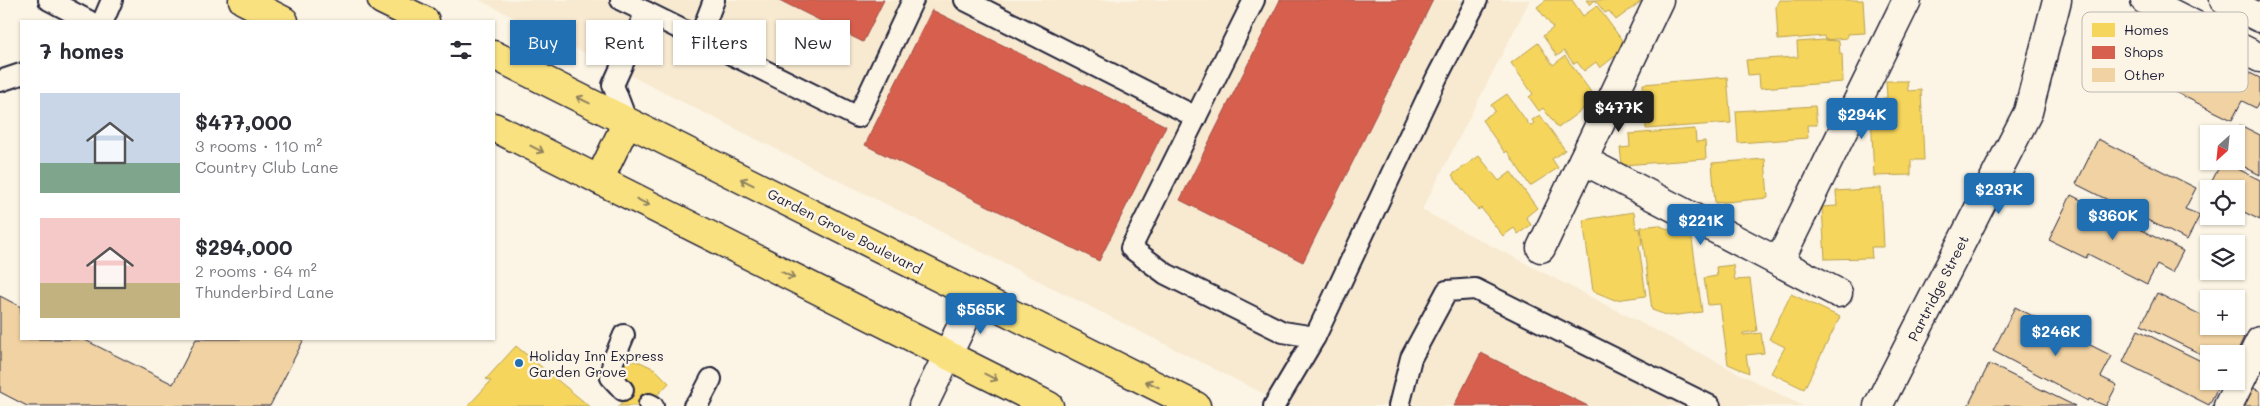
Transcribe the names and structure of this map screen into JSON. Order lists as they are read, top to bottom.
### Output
{
  "streets": {
    "main road": ["Garden Grove Boulevard"],
    "street": ["Partridge Street"]
  },
  "places": ["Holiday Inn Express Garden Grove"],
  "legend": ["Homes", "Shops", "Other"],
  "north": "bottom left",
  "page": {
    "chip": [
      "Buy",
      "Rent",
      "Filters",
      "New"
    ],
    "heading": "7 homes",
    "list": [
      {
        "name": "$477,000",
        "note": "3 rooms · 110 m² · Country Club Lane"
      },
      {
        "name": "$294,000",
        "note": "2 rooms · 64 m² · Thunderbird Lane"
      }
    ],
    "price": [
      "$477K",
      "$294K",
      "$237K",
      "$360K",
      "$221K",
      "$565K",
      "$246K"
    ],
    "map_buttons": ["+", "−"]
  }
}
